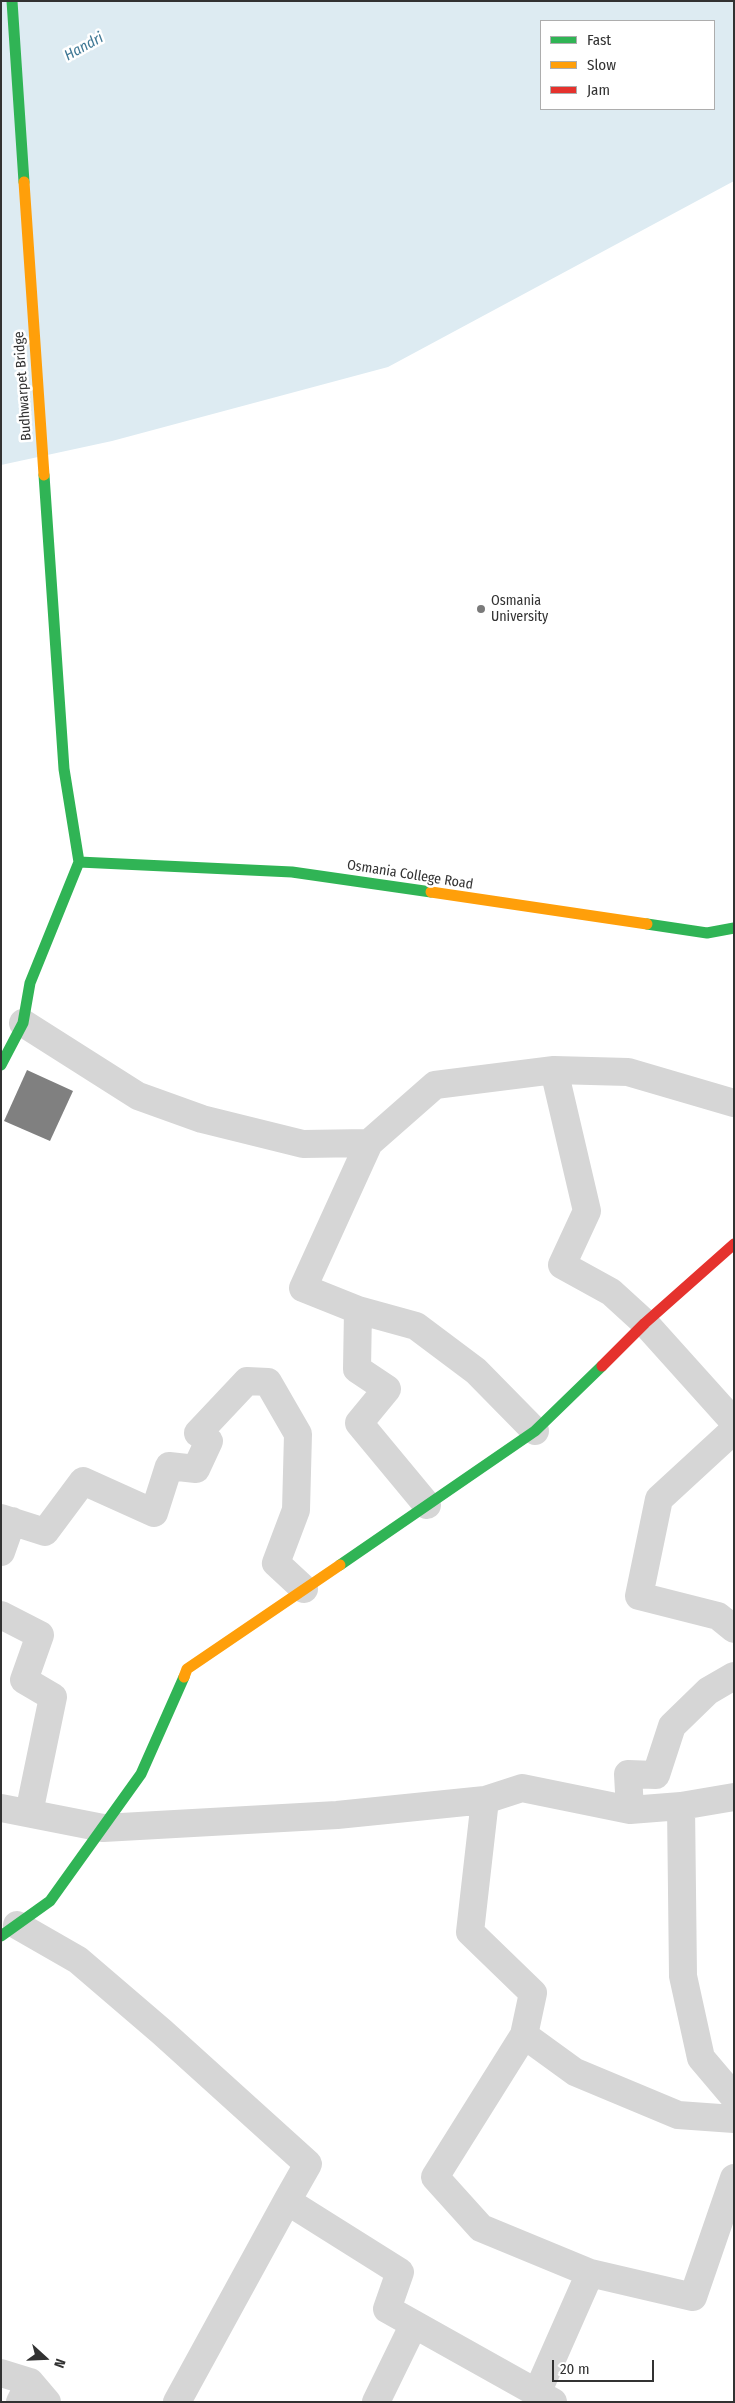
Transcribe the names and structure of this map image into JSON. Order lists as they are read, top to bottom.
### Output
{
  "streets": {
    "street": ["Budhwarpet Bridge", "Osmania College Road"]
  },
  "crossings": [
    ["Budhwarpet Bridge", "Osmania College Road"]
  ],
  "water": ["Handri"],
  "places": ["Osmania University"],
  "legend": ["Fast", "Slow", "Jam"],
  "scale_bar": "20 m",
  "north": "right"
}
